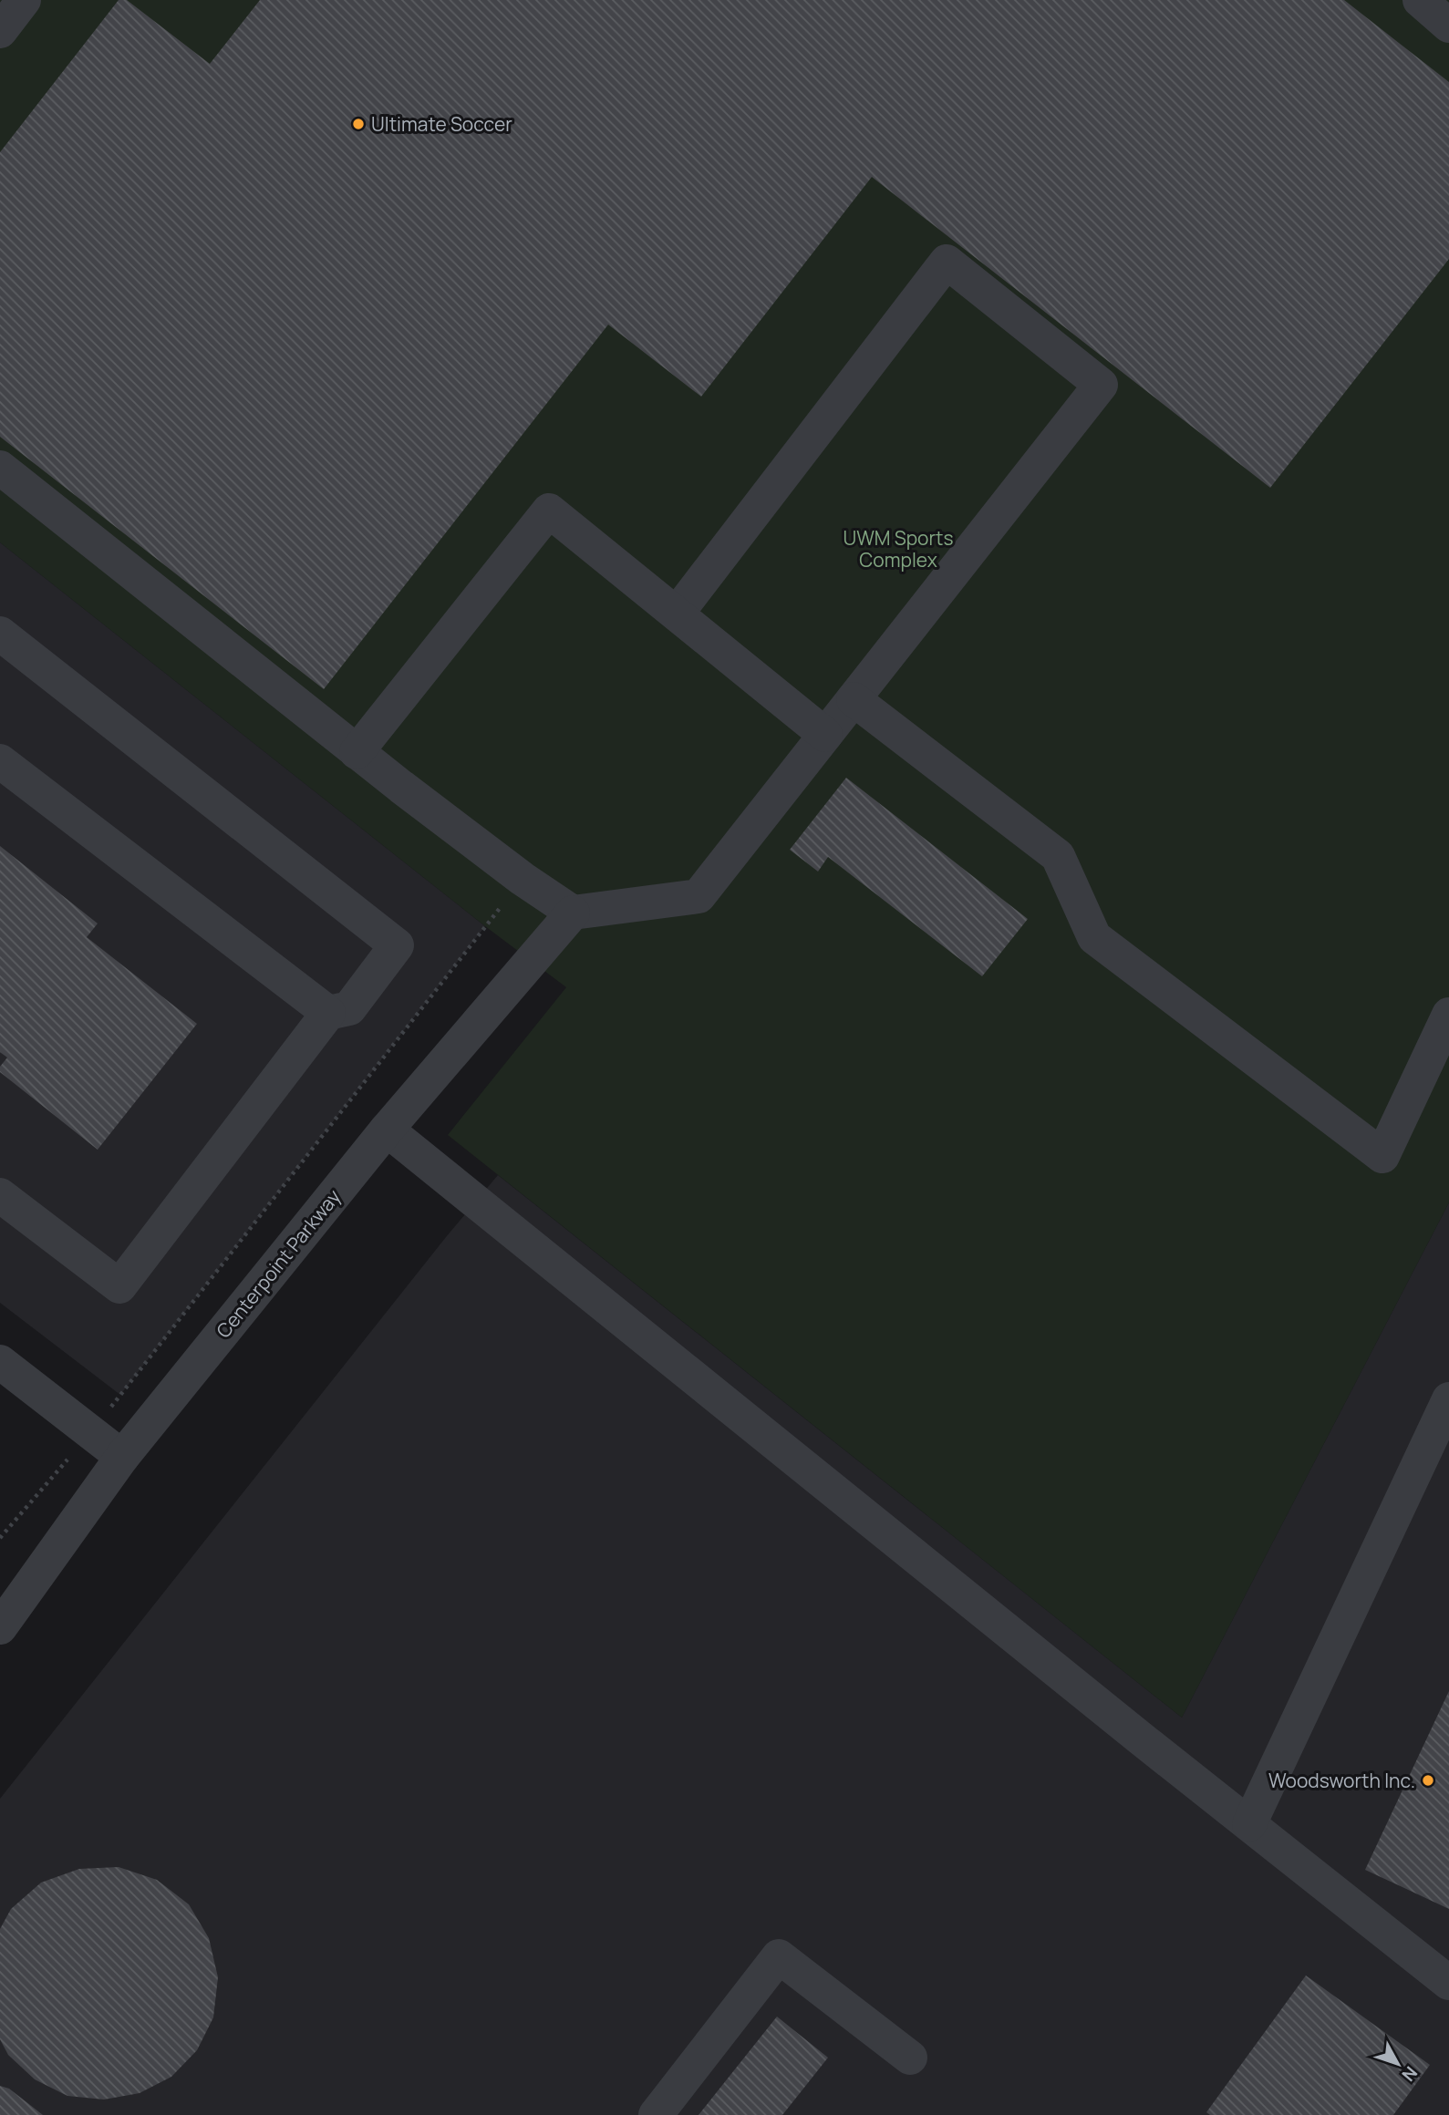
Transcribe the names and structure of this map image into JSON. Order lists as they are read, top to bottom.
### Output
{
  "streets": {
    "street": ["Centerpoint Parkway"]
  },
  "parks": ["UWM Sports Complex"],
  "places": ["Ultimate Soccer", "Woodsworth Inc."],
  "north": "bottom right"
}
